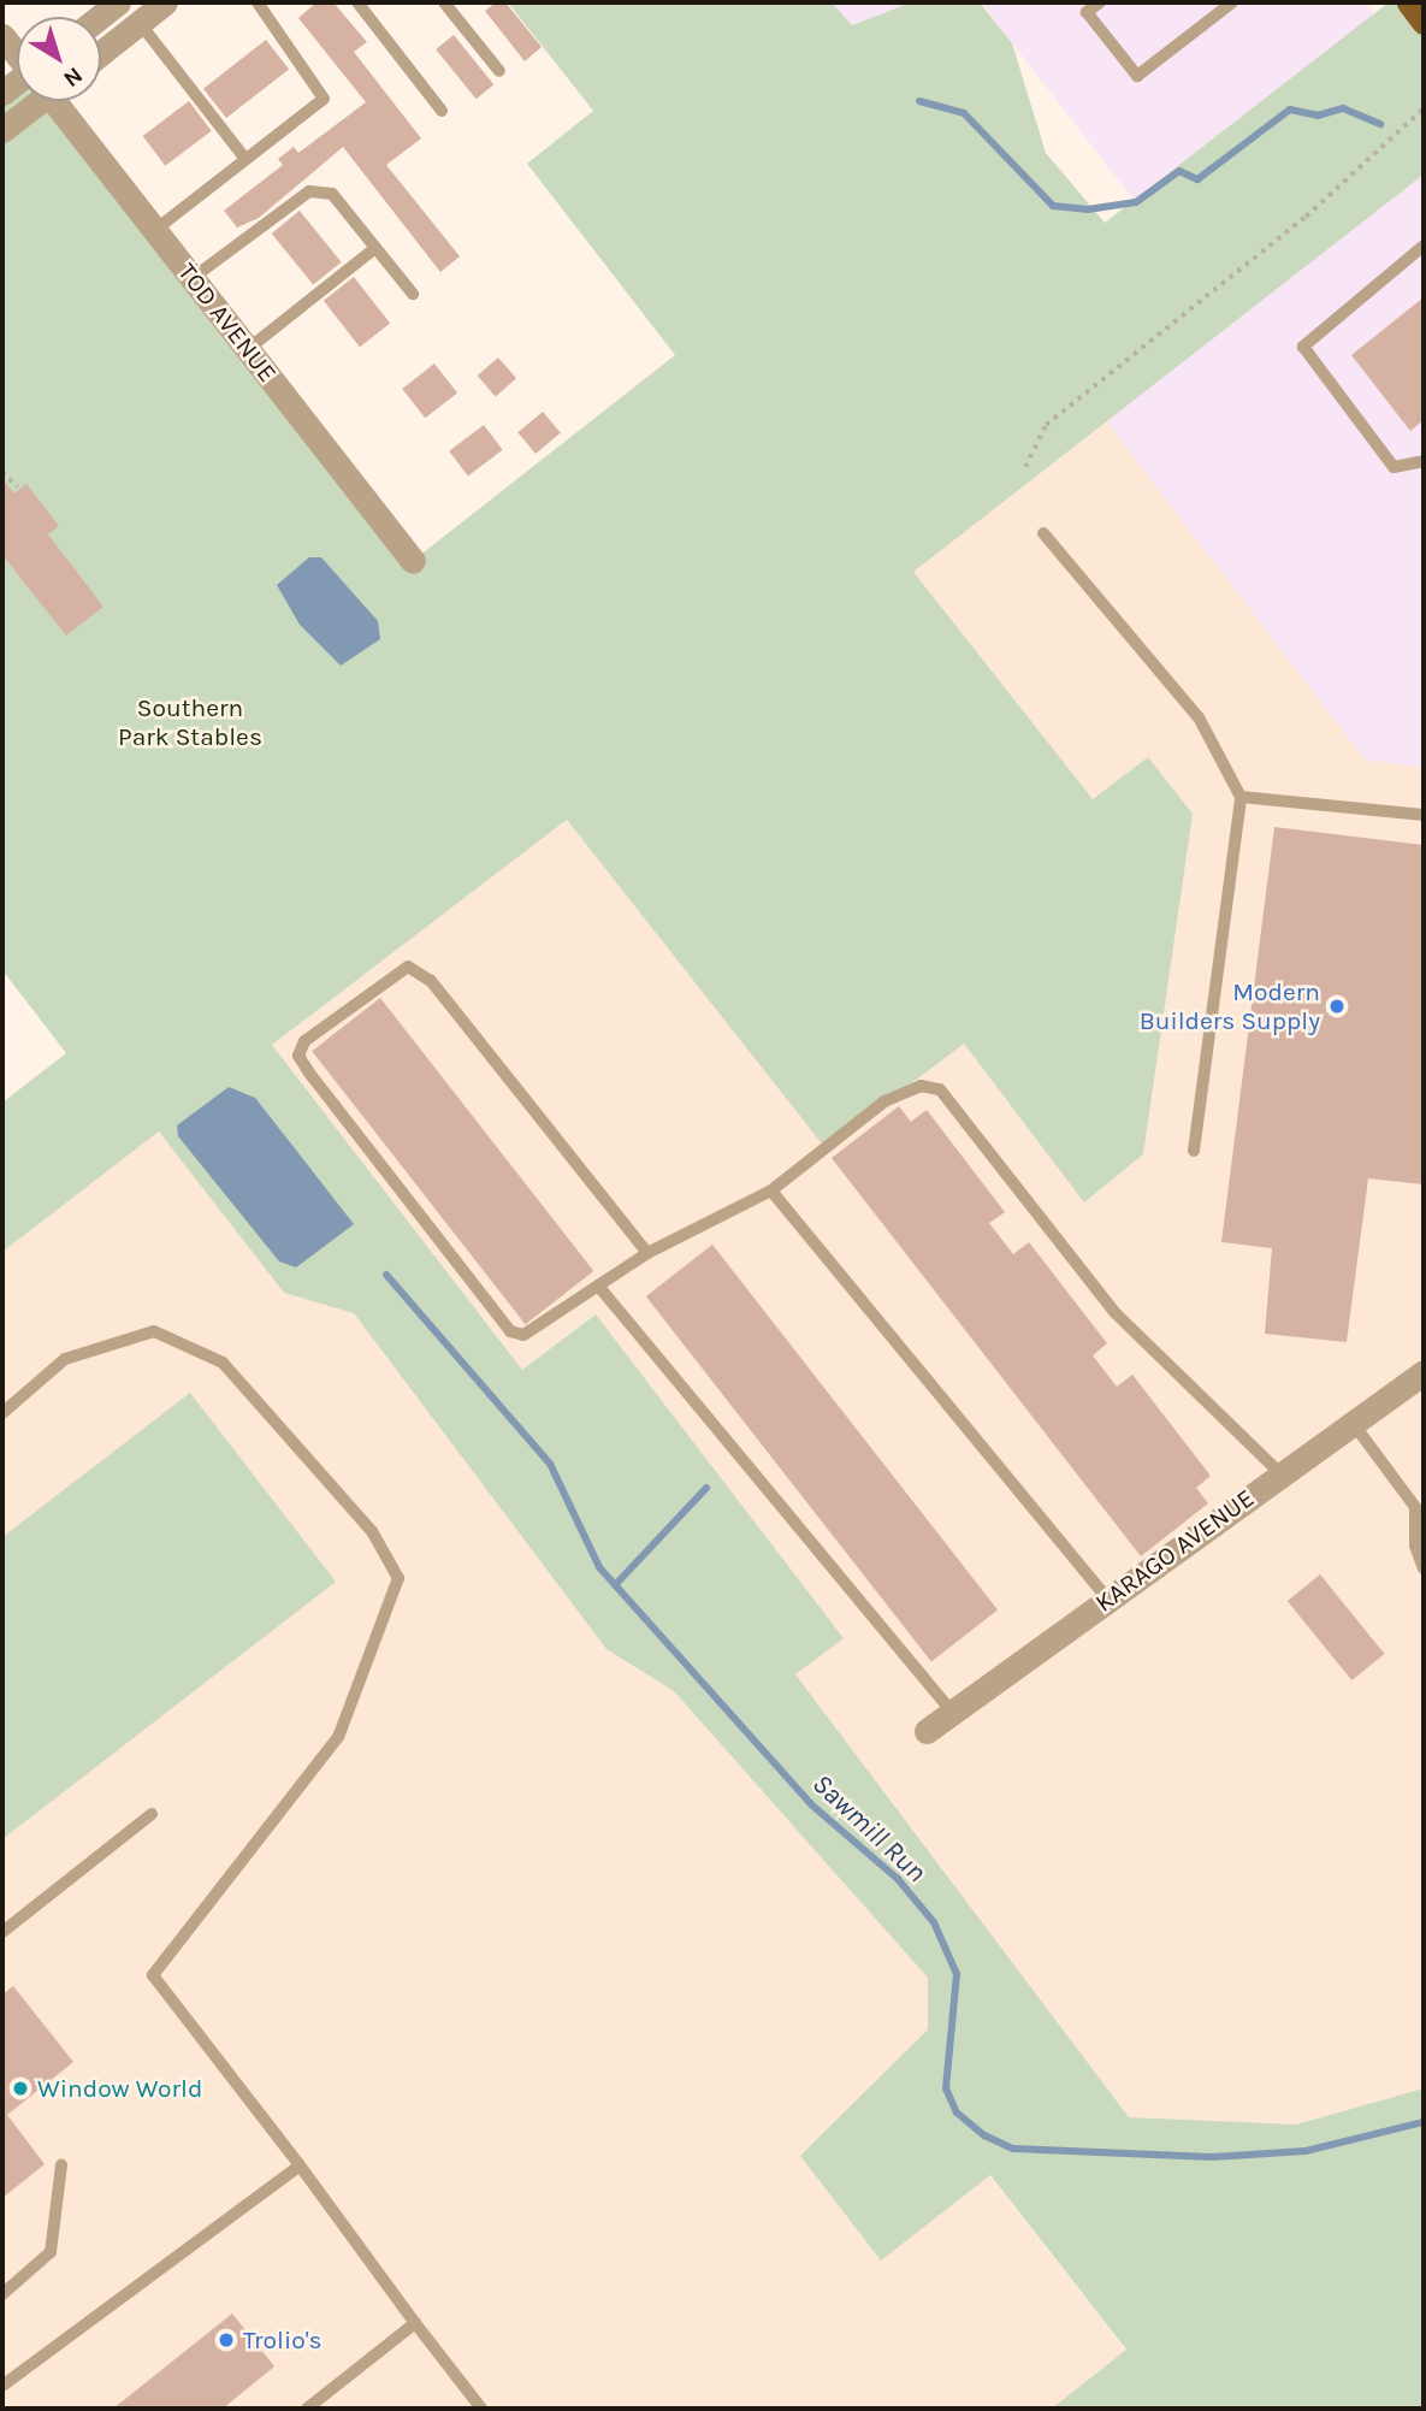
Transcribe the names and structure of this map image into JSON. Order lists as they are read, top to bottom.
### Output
{
  "streets": {
    "street": ["TOD AVENUE", "KARAGO AVENUE"]
  },
  "water": ["Sawmill Run"],
  "parks": ["Southern Park Stables"],
  "places": ["Modern Builders Supply", "Window World", "Trolio's"],
  "north": "bottom right"
}
